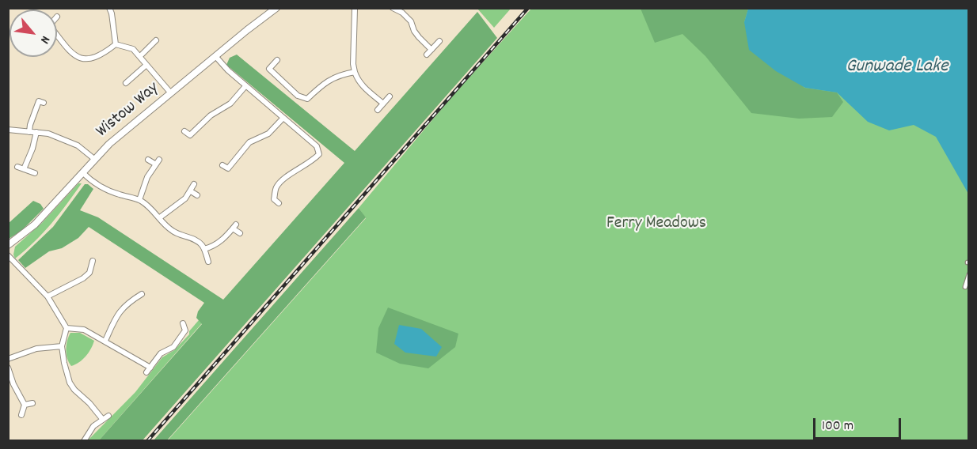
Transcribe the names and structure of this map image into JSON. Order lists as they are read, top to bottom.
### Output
{
  "streets": {
    "street": ["Wistow Way"]
  },
  "water": ["Gunwade Lake"],
  "parks": ["Ferry Meadows"],
  "scale_bar": "100 m",
  "north": "bottom right"
}
